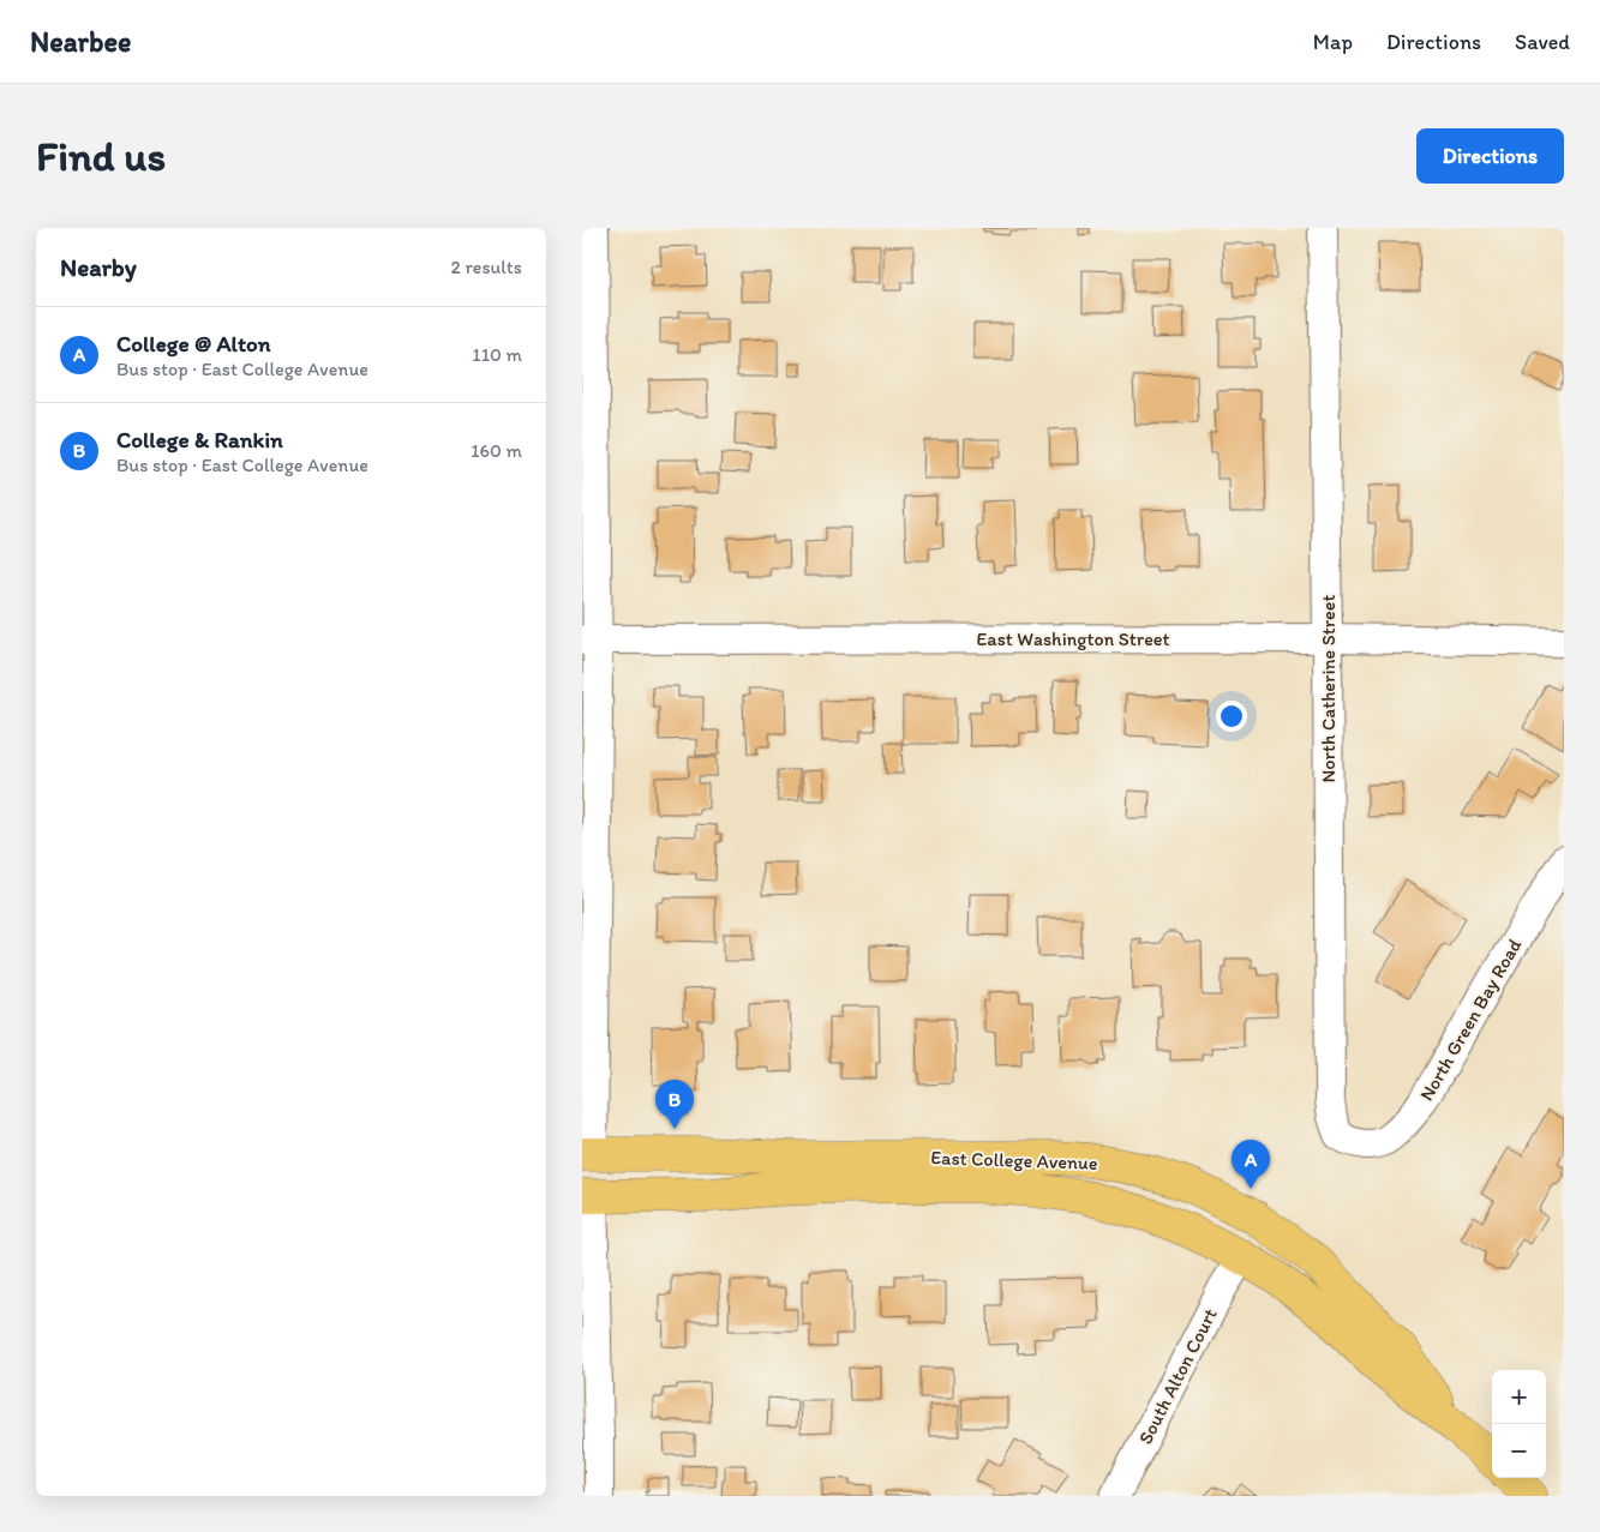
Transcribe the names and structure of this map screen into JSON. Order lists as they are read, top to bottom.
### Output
{
  "streets": {
    "main road": ["East College Avenue"],
    "street": [
      "East Washington Street",
      "North Catherine Street",
      "North Green Bay Road",
      "South Alton Court"
    ]
  },
  "crossings": [
    ["East Washington Street", "North Catherine Street"],
    ["North Catherine Street", "North Green Bay Road"],
    ["East College Avenue", "South Alton Court"]
  ],
  "page": {
    "header": "Nearbee",
    "nav": ["Map", "Directions", "Saved"],
    "buttons": "Directions",
    "title": "Find us",
    "heading": ["Nearby", "2 results"],
    "list": [
      {
        "mark": "A",
        "name": "College @ Alton",
        "note": "Bus stop · East College Avenue",
        "value": "110 m"
      },
      {
        "mark": "B",
        "name": "College & Rankin",
        "note": "Bus stop · East College Avenue",
        "value": "160 m"
      }
    ],
    "pins": ["B", "A"],
    "map_buttons": ["+", "−"]
  }
}
